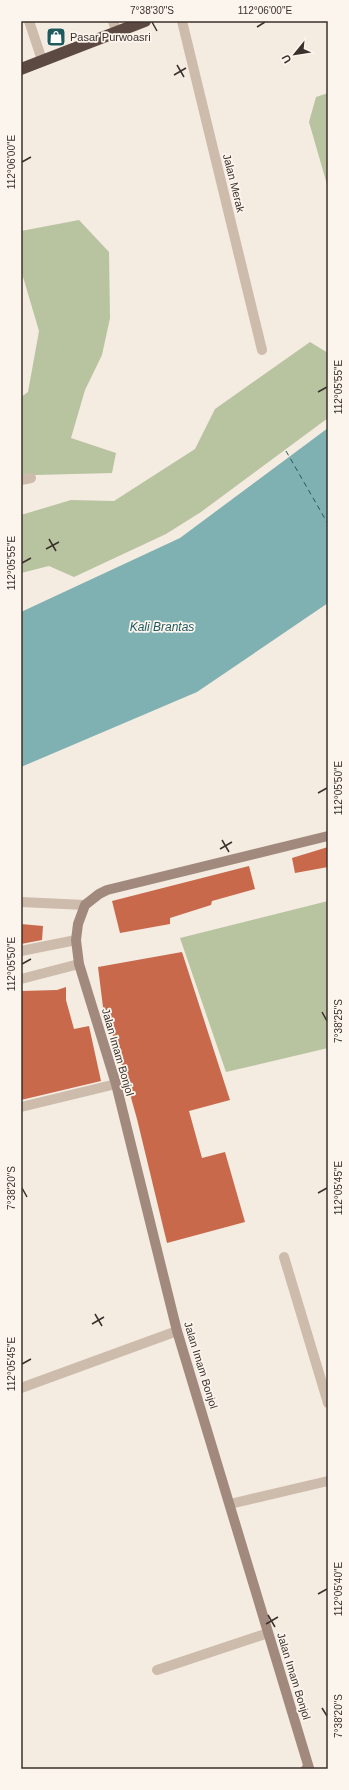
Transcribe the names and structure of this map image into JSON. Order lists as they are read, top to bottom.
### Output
{
  "streets": {
    "main road": ["Jalan Imam Bonjol"],
    "street": ["Jalan Merak"]
  },
  "water": ["Kali Brantas"],
  "places": {
    "shop": ["Pasar Purwoasri"]
  },
  "north": "bottom left",
  "coordinates": [
    "7°38'30\"S",
    "112°06'00\"E",
    "112°05'55\"E",
    "112°05'50\"E",
    "7°38'25\"S",
    "112°05'45\"E",
    "7°38'20\"S",
    "112°05'40\"E"
  ]
}
